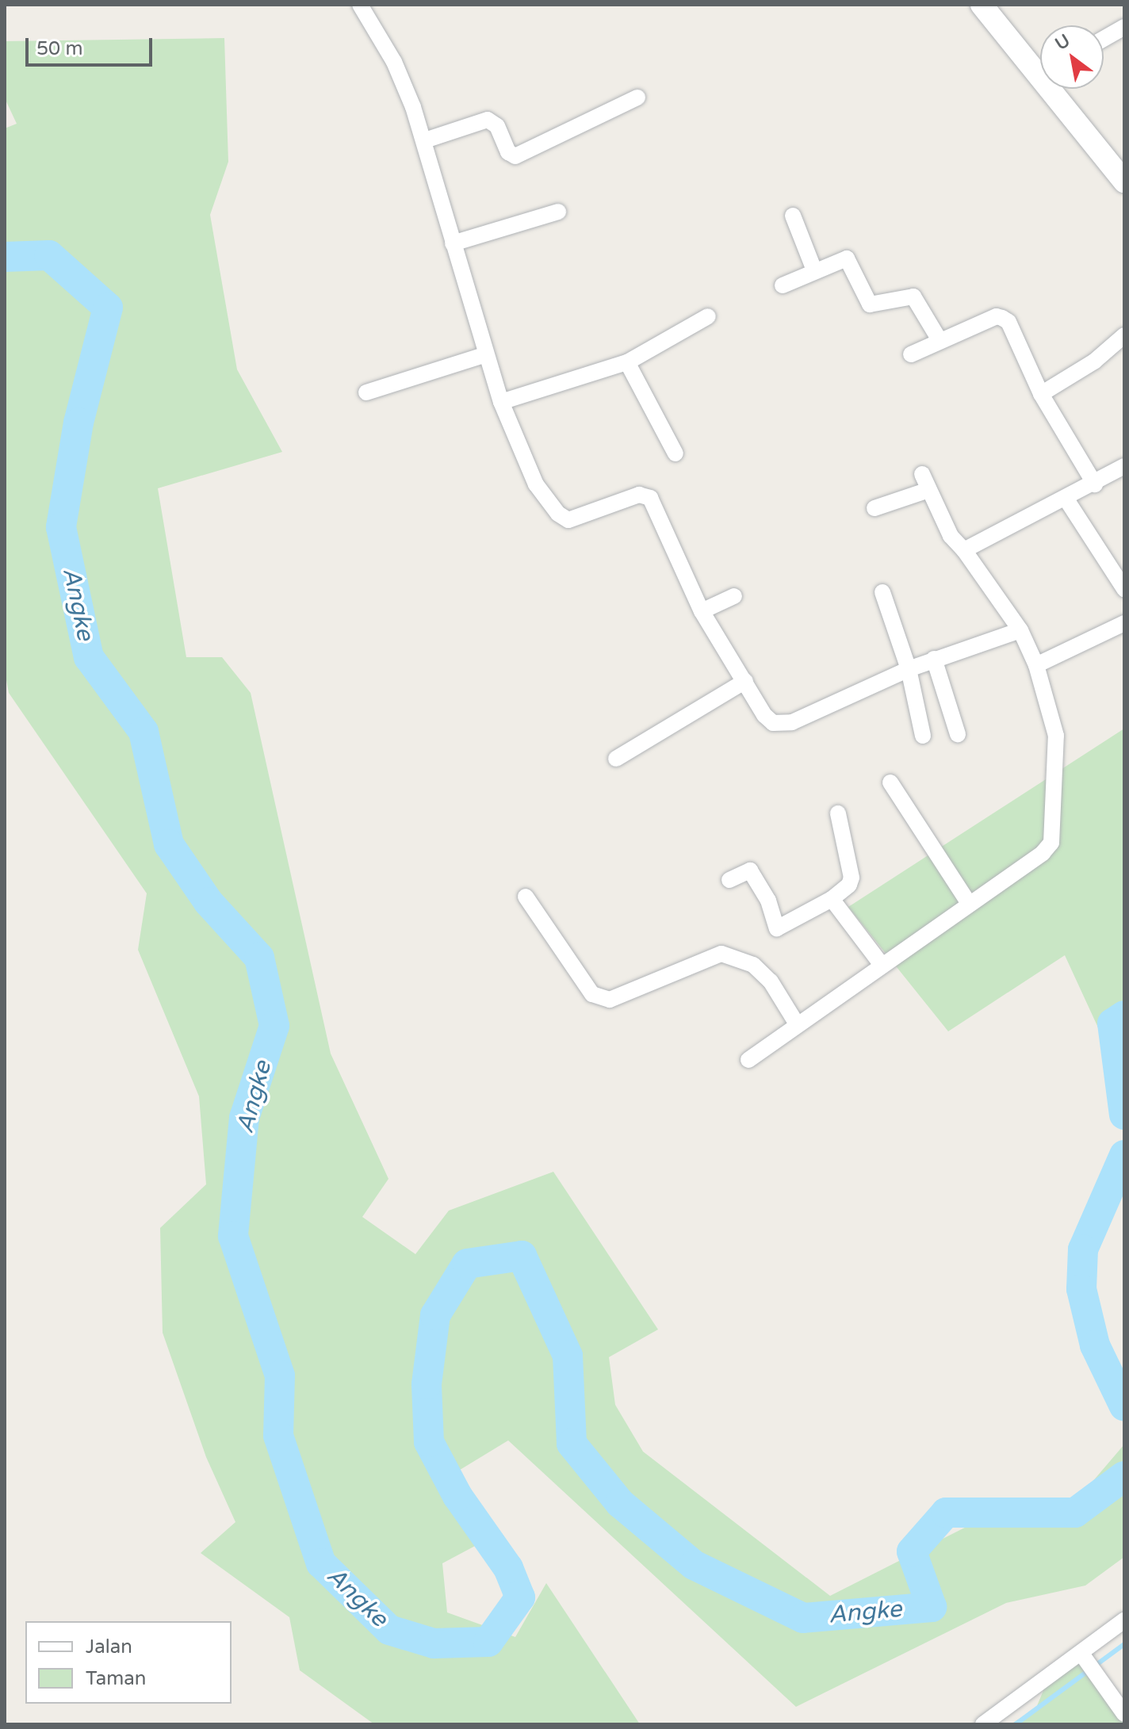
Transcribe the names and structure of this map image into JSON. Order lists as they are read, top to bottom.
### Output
{
  "water": ["Angke"],
  "legend": ["Jalan", "Taman"],
  "scale_bar": "50 m",
  "north": "top left"
}
